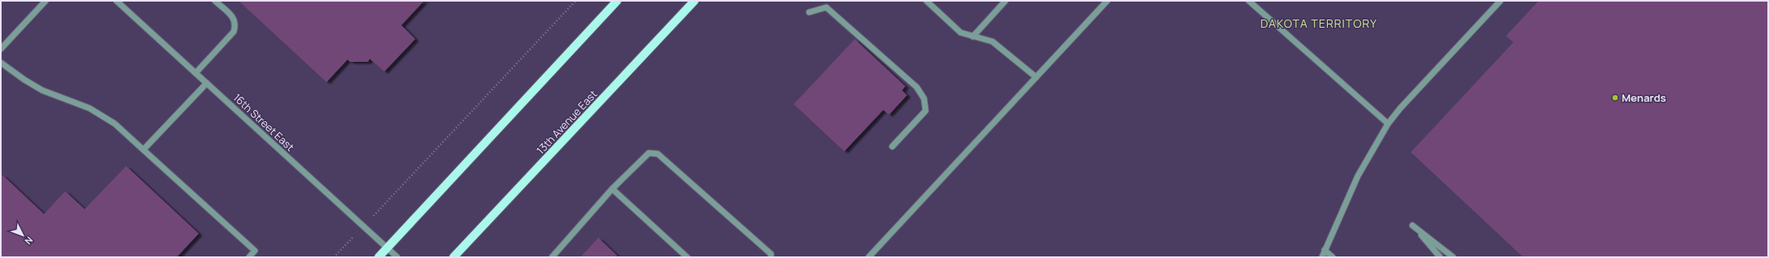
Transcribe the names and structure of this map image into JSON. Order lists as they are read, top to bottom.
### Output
{
  "streets": {
    "main road": ["13th Avenue East"],
    "street": ["16th Street East"]
  },
  "districts": ["DAKOTA TERRITORY"],
  "places": ["Menards"],
  "north": "bottom right"
}
